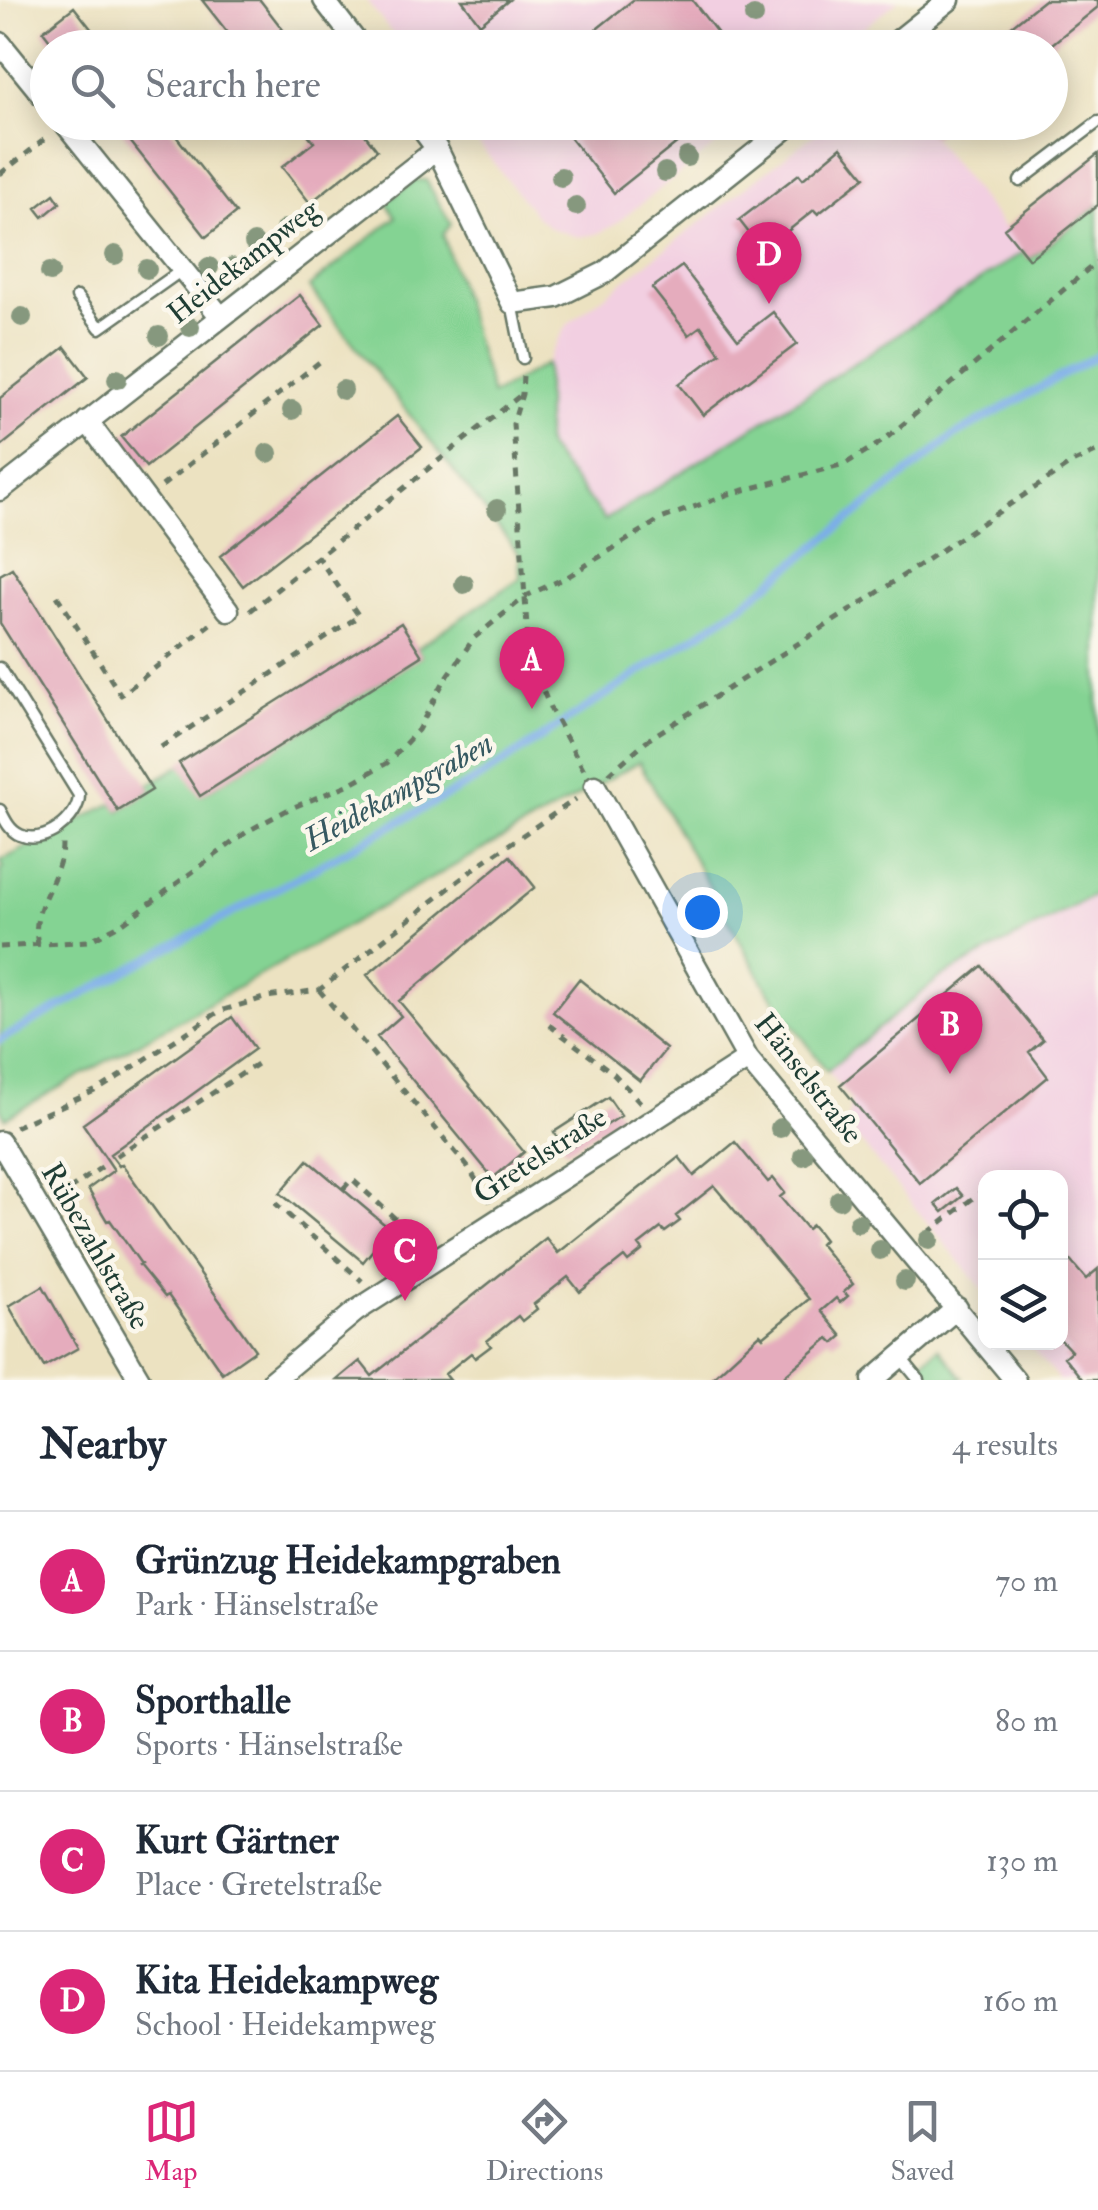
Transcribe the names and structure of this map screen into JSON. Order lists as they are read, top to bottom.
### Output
{
  "streets": {
    "street": [
      "Heidekampweg",
      "Hänselstraße",
      "Gretelstraße",
      "Rübezahlstraße"
    ]
  },
  "crossings": [
    ["Hänselstraße", "Gretelstraße"]
  ],
  "water": ["Heidekampgraben"],
  "page": {
    "search": "Search here",
    "pins": [
      "D",
      "A",
      "B",
      "C"
    ],
    "heading": ["Nearby", "4 results"],
    "list": [
      {
        "mark": "A",
        "name": "Grünzug Heidekampgraben",
        "note": "Park · Hänselstraße",
        "value": "70 m"
      },
      {
        "mark": "B",
        "name": "Sporthalle",
        "note": "Sports · Hänselstraße",
        "value": "80 m"
      },
      {
        "mark": "C",
        "name": "Kurt Gärtner",
        "note": "Place · Gretelstraße",
        "value": "130 m"
      },
      {
        "mark": "D",
        "name": "Kita Heidekampweg",
        "note": "School · Heidekampweg",
        "value": "160 m"
      }
    ],
    "nav": ["Map", "Directions", "Saved"]
  }
}
